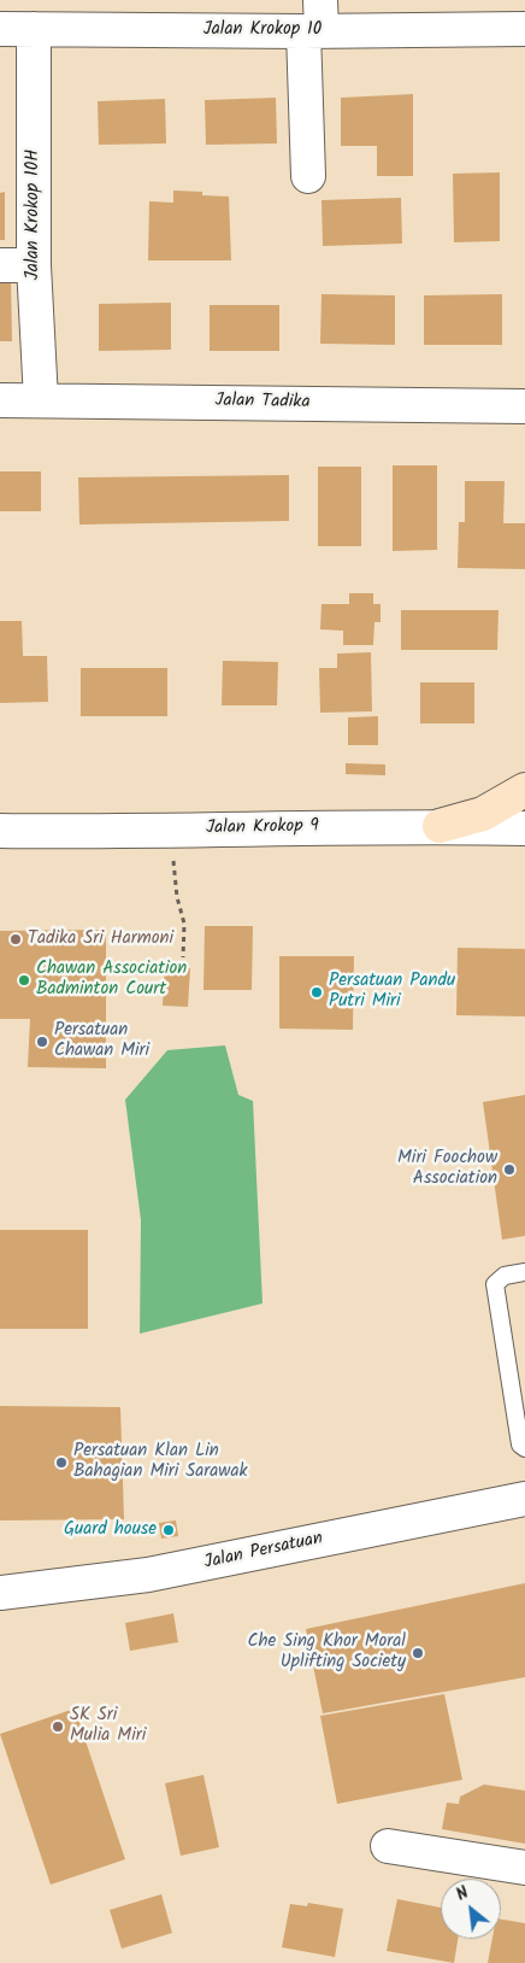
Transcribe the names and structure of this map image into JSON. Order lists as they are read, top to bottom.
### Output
{
  "streets": {
    "street": [
      "Jalan Krokop 10",
      "Jalan Krokop 10H",
      "Jalan Tadika",
      "Jalan Krokop 9",
      "Jalan Persatuan"
    ]
  },
  "crossings": [
    ["Jalan Krokop 10", "Jalan Krokop 10H"],
    ["Jalan Krokop 10H", "Jalan Tadika"]
  ],
  "places": [
    "Tadika Sri Harmoni",
    "Chawan Association Badminton Court",
    "Persatuan Pandu Putri Miri",
    "Persatuan Chawan Miri",
    "Miri Foochow Association",
    "Persatuan Klan Lin Bahagian Miri Sarawak",
    "Guard house",
    "Che Sing Khor Moral Uplifting Society",
    "SK Sri Mulia Miri"
  ],
  "north": "top left"
}
